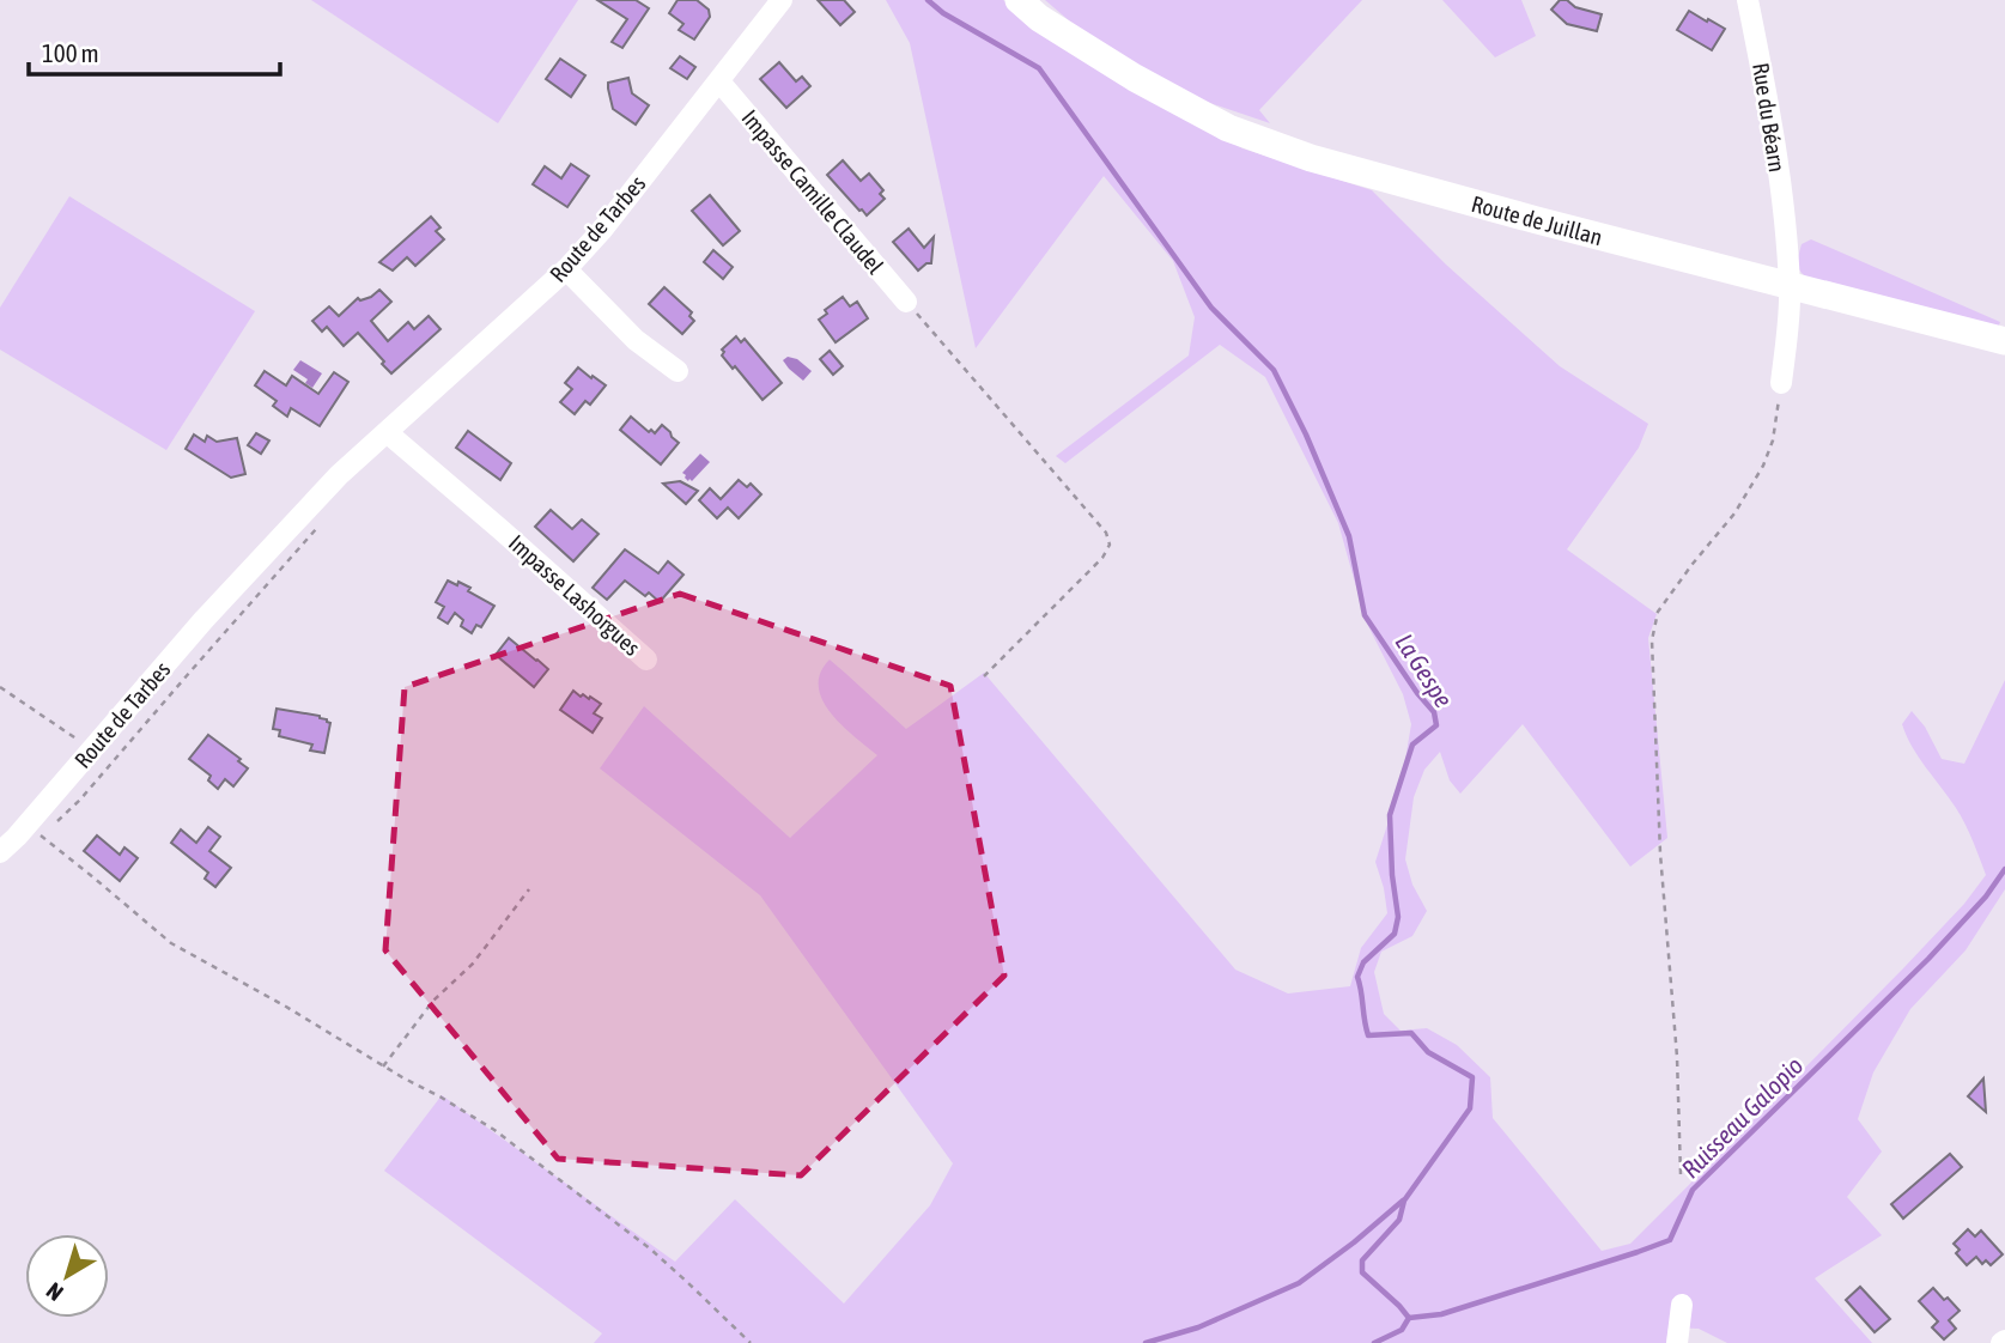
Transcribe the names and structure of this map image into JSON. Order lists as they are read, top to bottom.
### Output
{
  "streets": {
    "main road": ["Route de Juillan"],
    "street": [
      "Rue du Béarn",
      "Impasse Camille Claudel",
      "Route de Tarbes",
      "Impasse Lashorgues"
    ]
  },
  "crossings": [
    ["Rue du Béarn", "Route de Juillan"],
    ["Impasse Camille Claudel", "Route de Tarbes"],
    ["Route de Tarbes", "Impasse Lashorgues"]
  ],
  "water": ["La Gespe", "Ruisseau Galopio"],
  "scale_bar": "100 m",
  "north": "bottom left"
}
